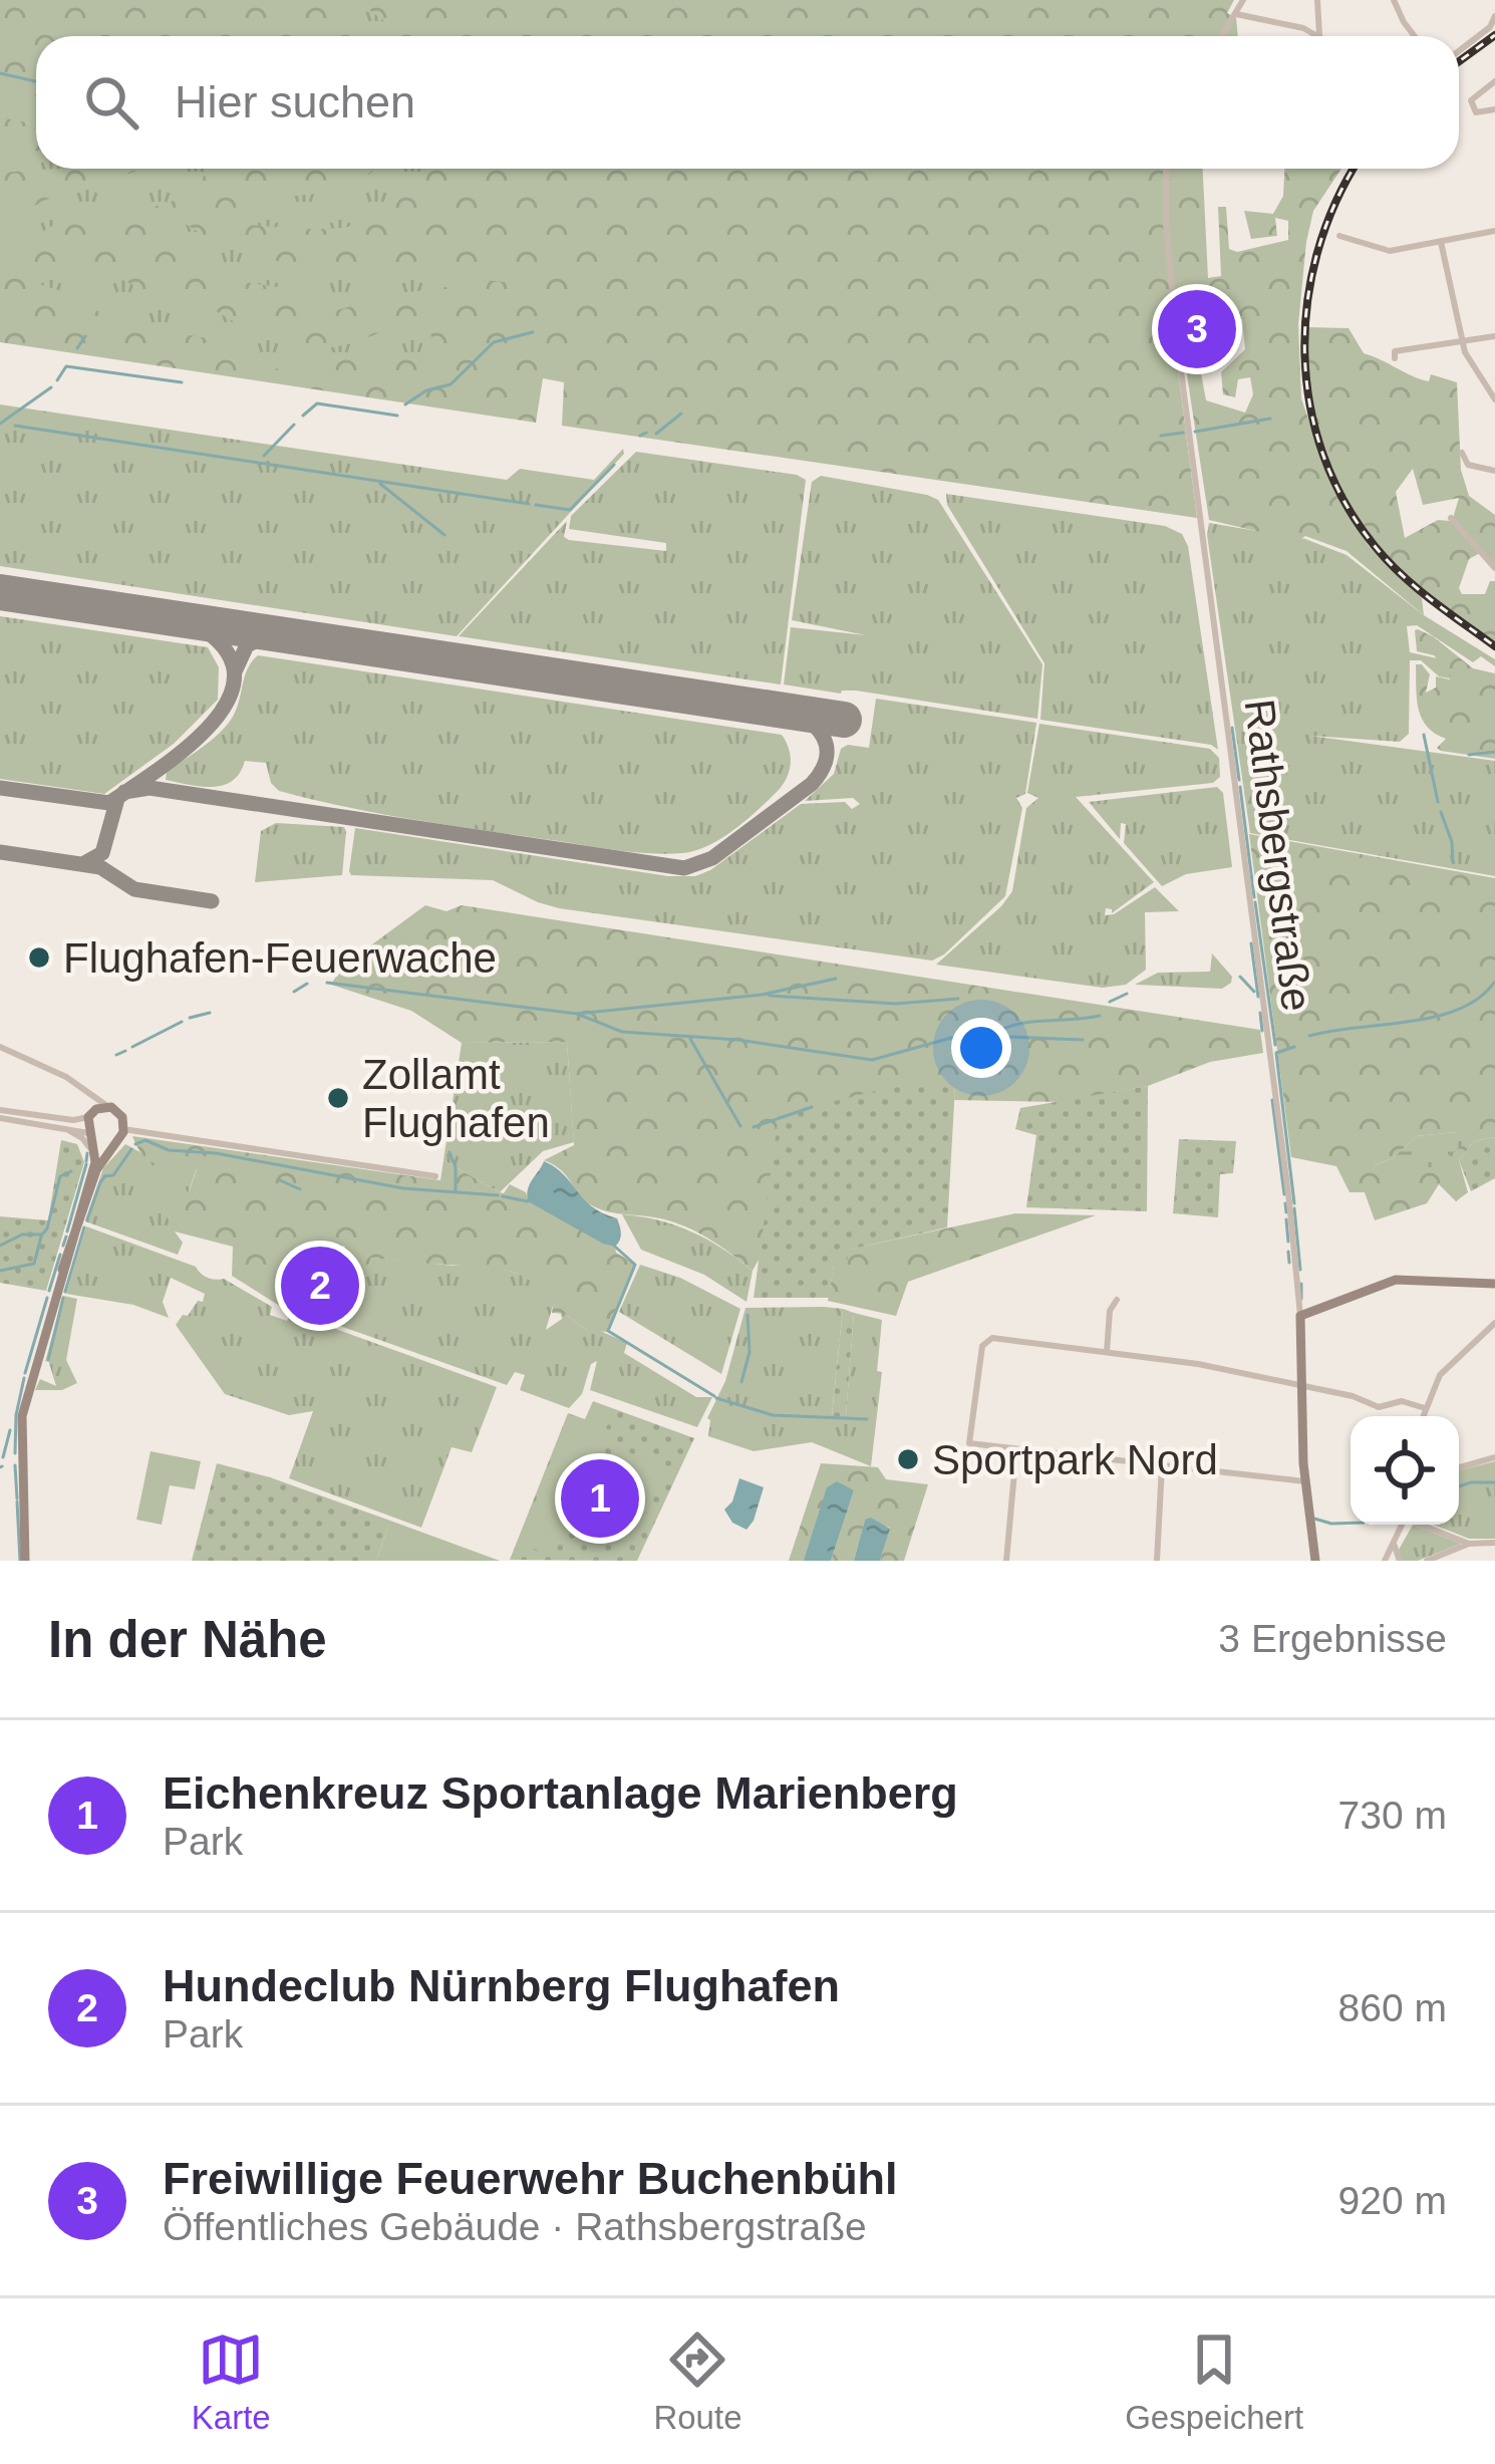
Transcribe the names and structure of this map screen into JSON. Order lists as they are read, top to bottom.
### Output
{
  "streets": {
    "main road": ["Rathsbergstraße"]
  },
  "places": ["Flughafen-Feuerwache", "Zollamt Flughafen", "Sportpark Nord"],
  "page": {
    "search": "Hier suchen",
    "pins": ["3", "2", "1"],
    "heading": ["In der Nähe", "3 Ergebnisse"],
    "list": [
      {
        "mark": "1",
        "name": "Eichenkreuz Sportanlage Marienberg",
        "note": "Park",
        "value": "730 m"
      },
      {
        "mark": "2",
        "name": "Hundeclub Nürnberg Flughafen",
        "note": "Park",
        "value": "860 m"
      },
      {
        "mark": "3",
        "name": "Freiwillige Feuerwehr Buchenbühl",
        "note": "Öffentliches Gebäude · Rathsbergstraße",
        "value": "920 m"
      }
    ],
    "nav": ["Karte", "Route", "Gespeichert"]
  }
}
